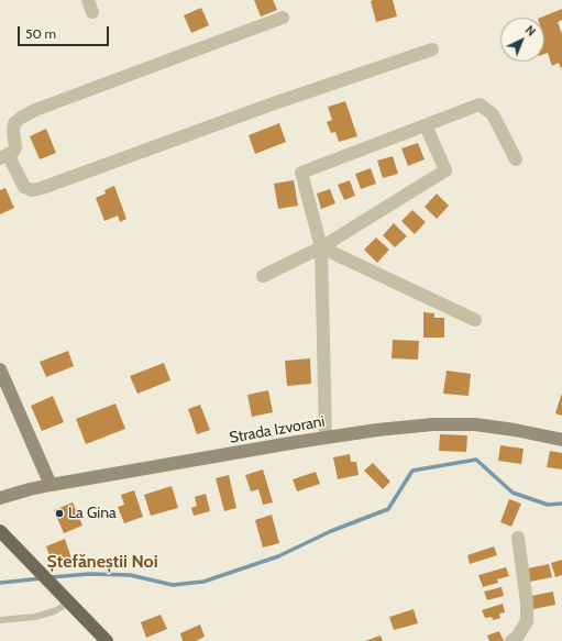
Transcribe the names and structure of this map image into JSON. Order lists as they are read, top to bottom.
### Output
{
  "streets": {
    "street": ["Strada Izvorani"]
  },
  "districts": ["Ștefăneștii Noi"],
  "places": ["La Gina"],
  "scale_bar": "50 m",
  "north": "top right"
}
